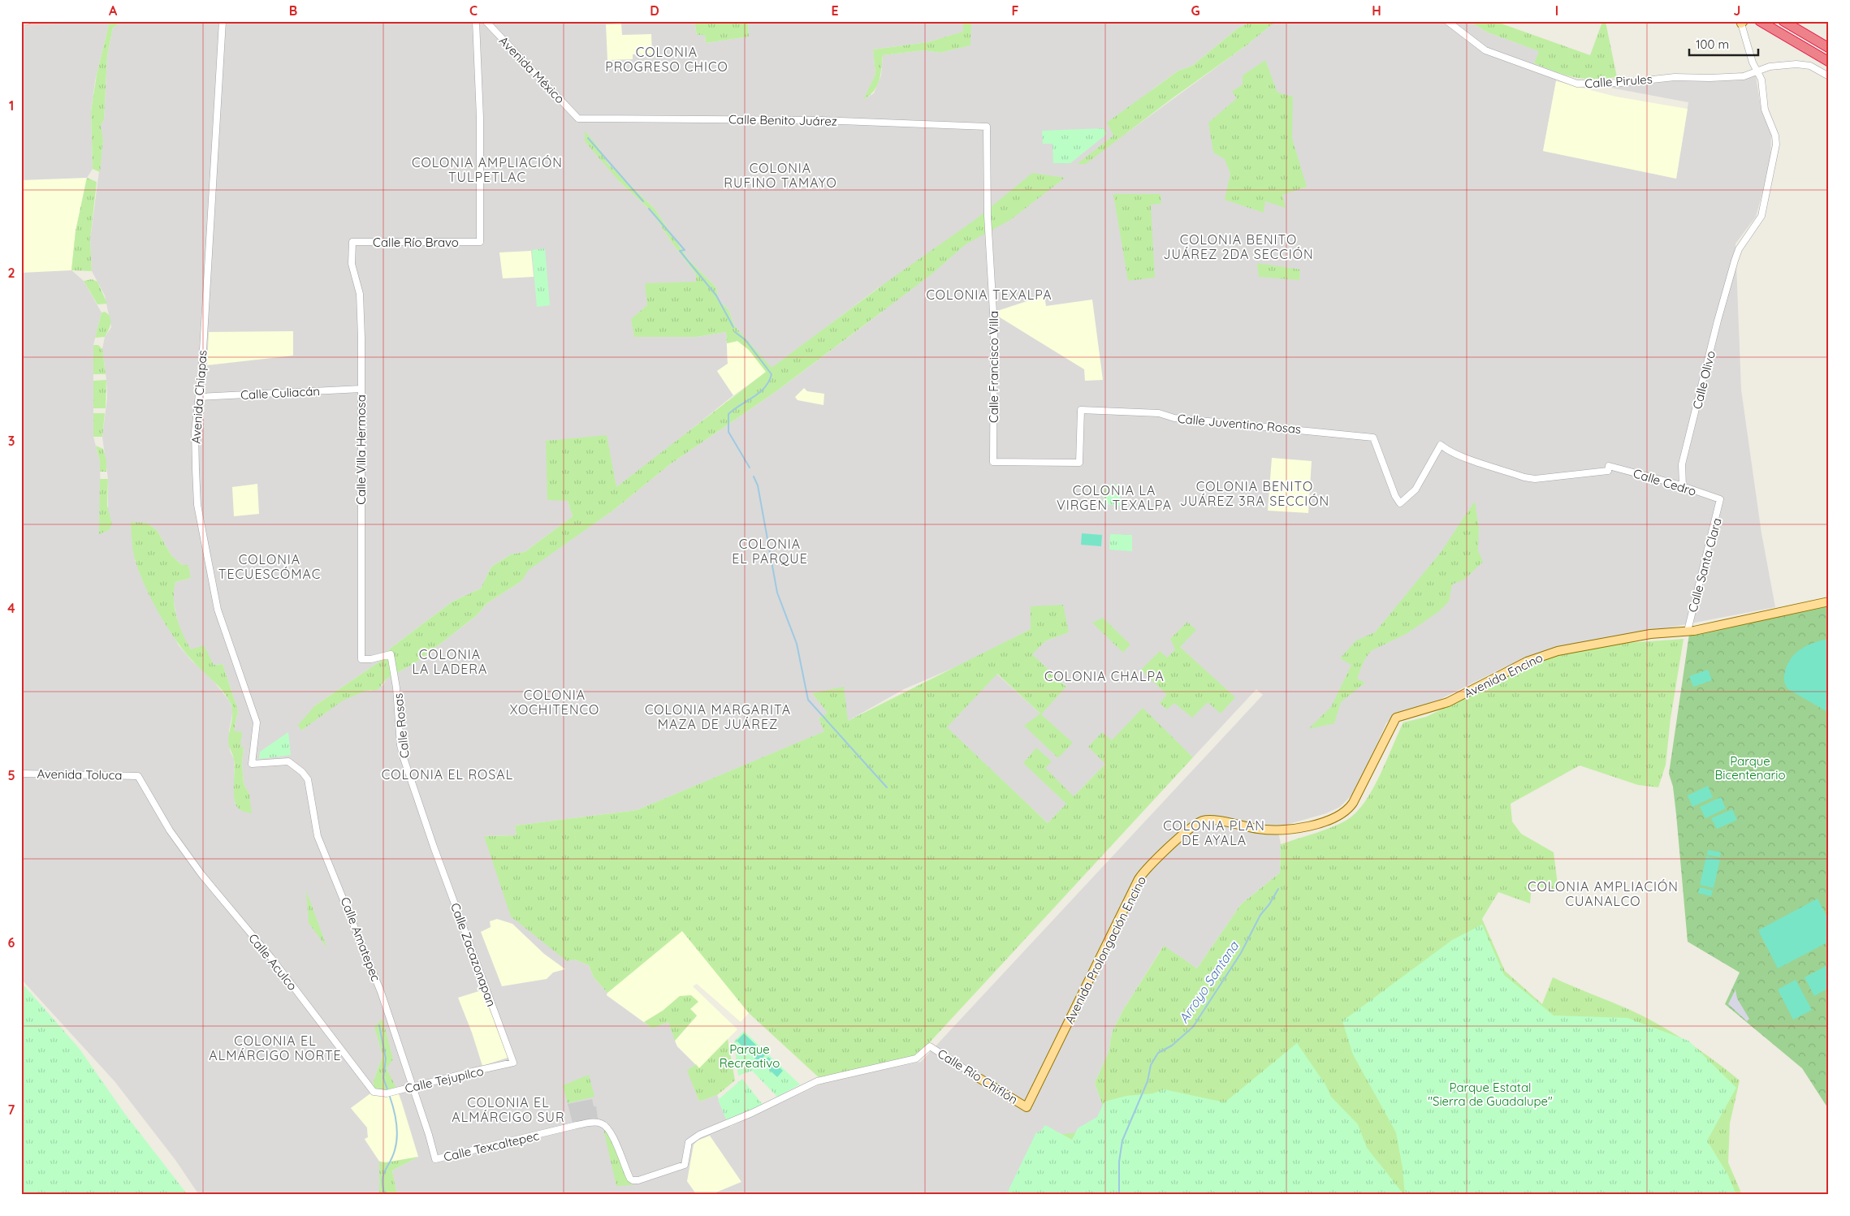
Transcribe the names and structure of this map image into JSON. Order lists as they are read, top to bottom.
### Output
{
  "streets": {
    "main road": ["Avenida Encino", "Avenida Prolongación Encino", "Calle Río Chiflón"],
    "street": [
      "Avenida México",
      "Calle Pirules",
      "Calle Benito Juárez",
      "Calle Río Bravo",
      "Calle Francisco Villa",
      "Calle Olivo",
      "Calle Culiacán",
      "Avenida Chiapas",
      "Calle Juventino Rosas",
      "Calle Villa Hermosa",
      "Calle Cedro",
      "Calle Santa Clara",
      "Calle Rosas",
      "Avenida Toluca",
      "Calle Amatepec",
      "Calle Zacazonapan",
      "Calle Aculco",
      "Calle Tejupilco",
      "Calle Texcaltepec"
    ]
  },
  "crossings": [
    ["Avenida México", "Calle Benito Juárez"],
    ["Calle Pirules", "Calle Olivo"],
    ["Calle Benito Juárez", "Calle Francisco Villa"],
    ["Calle Río Bravo", "Calle Villa Hermosa"],
    ["Calle Francisco Villa", "Calle Juventino Rosas"],
    ["Calle Olivo", "Calle Cedro"],
    ["Calle Culiacán", "Avenida Chiapas"],
    ["Calle Culiacán", "Calle Villa Hermosa"],
    ["Avenida Chiapas", "Calle Amatepec"],
    ["Calle Juventino Rosas", "Calle Cedro"],
    ["Calle Villa Hermosa", "Calle Rosas"],
    ["Calle Cedro", "Calle Santa Clara"],
    ["Calle Santa Clara", "Avenida Encino"],
    ["Avenida Encino", "Avenida Prolongación Encino"],
    ["Calle Rosas", "Calle Zacazonapan"],
    ["Avenida Toluca", "Calle Aculco"],
    ["Calle Amatepec", "Calle Tejupilco"],
    ["Calle Amatepec", "Calle Texcaltepec"],
    ["Avenida Prolongación Encino", "Calle Río Chiflón"],
    ["Calle Zacazonapan", "Calle Tejupilco"],
    ["Calle Aculco", "Calle Tejupilco"],
    ["Calle Río Chiflón", "Calle Texcaltepec"]
  ],
  "districts": [
    "COLONIA PROGRESO CHICO",
    "COLONIA AMPLIACIÓN TULPETLAC",
    "COLONIA RUFINO TAMAYO",
    "COLONIA BENITO JUÁREZ 2DA SECCIÓN",
    "COLONIA TEXALPA",
    "COLONIA BENITO JUÁREZ 3RA SECCIÓN",
    "COLONIA LA VIRGEN TEXALPA",
    "COLONIA EL PARQUE",
    "COLONIA TECUESCÓMAC",
    "COLONIA LA LADERA",
    "COLONIA CHALPA",
    "COLONIA XOCHITENCO",
    "COLONIA MARGARITA MAZA DE JUÁREZ",
    "COLONIA EL ROSAL",
    "COLONIA PLAN DE AYALA",
    "COLONIA AMPLIACIÓN CUANALCO",
    "COLONIA EL ALMÁRCIGO NORTE",
    "COLONIA EL ALMÁRCIGO SUR"
  ],
  "water": ["Arroyo Santana"],
  "parks": ["Parque Bicentenario", "Parque Recreativo", "Parque Estatal \"Sierra de Guadalupe\""],
  "scale_bar": "100 m",
  "grid": {
    "columns": [
      "A",
      "B",
      "C",
      "D",
      "E",
      "F",
      "G",
      "H",
      "I",
      "J"
    ],
    "rows": [
      "1",
      "2",
      "3",
      "4",
      "5",
      "6",
      "7"
    ]
  }
}
